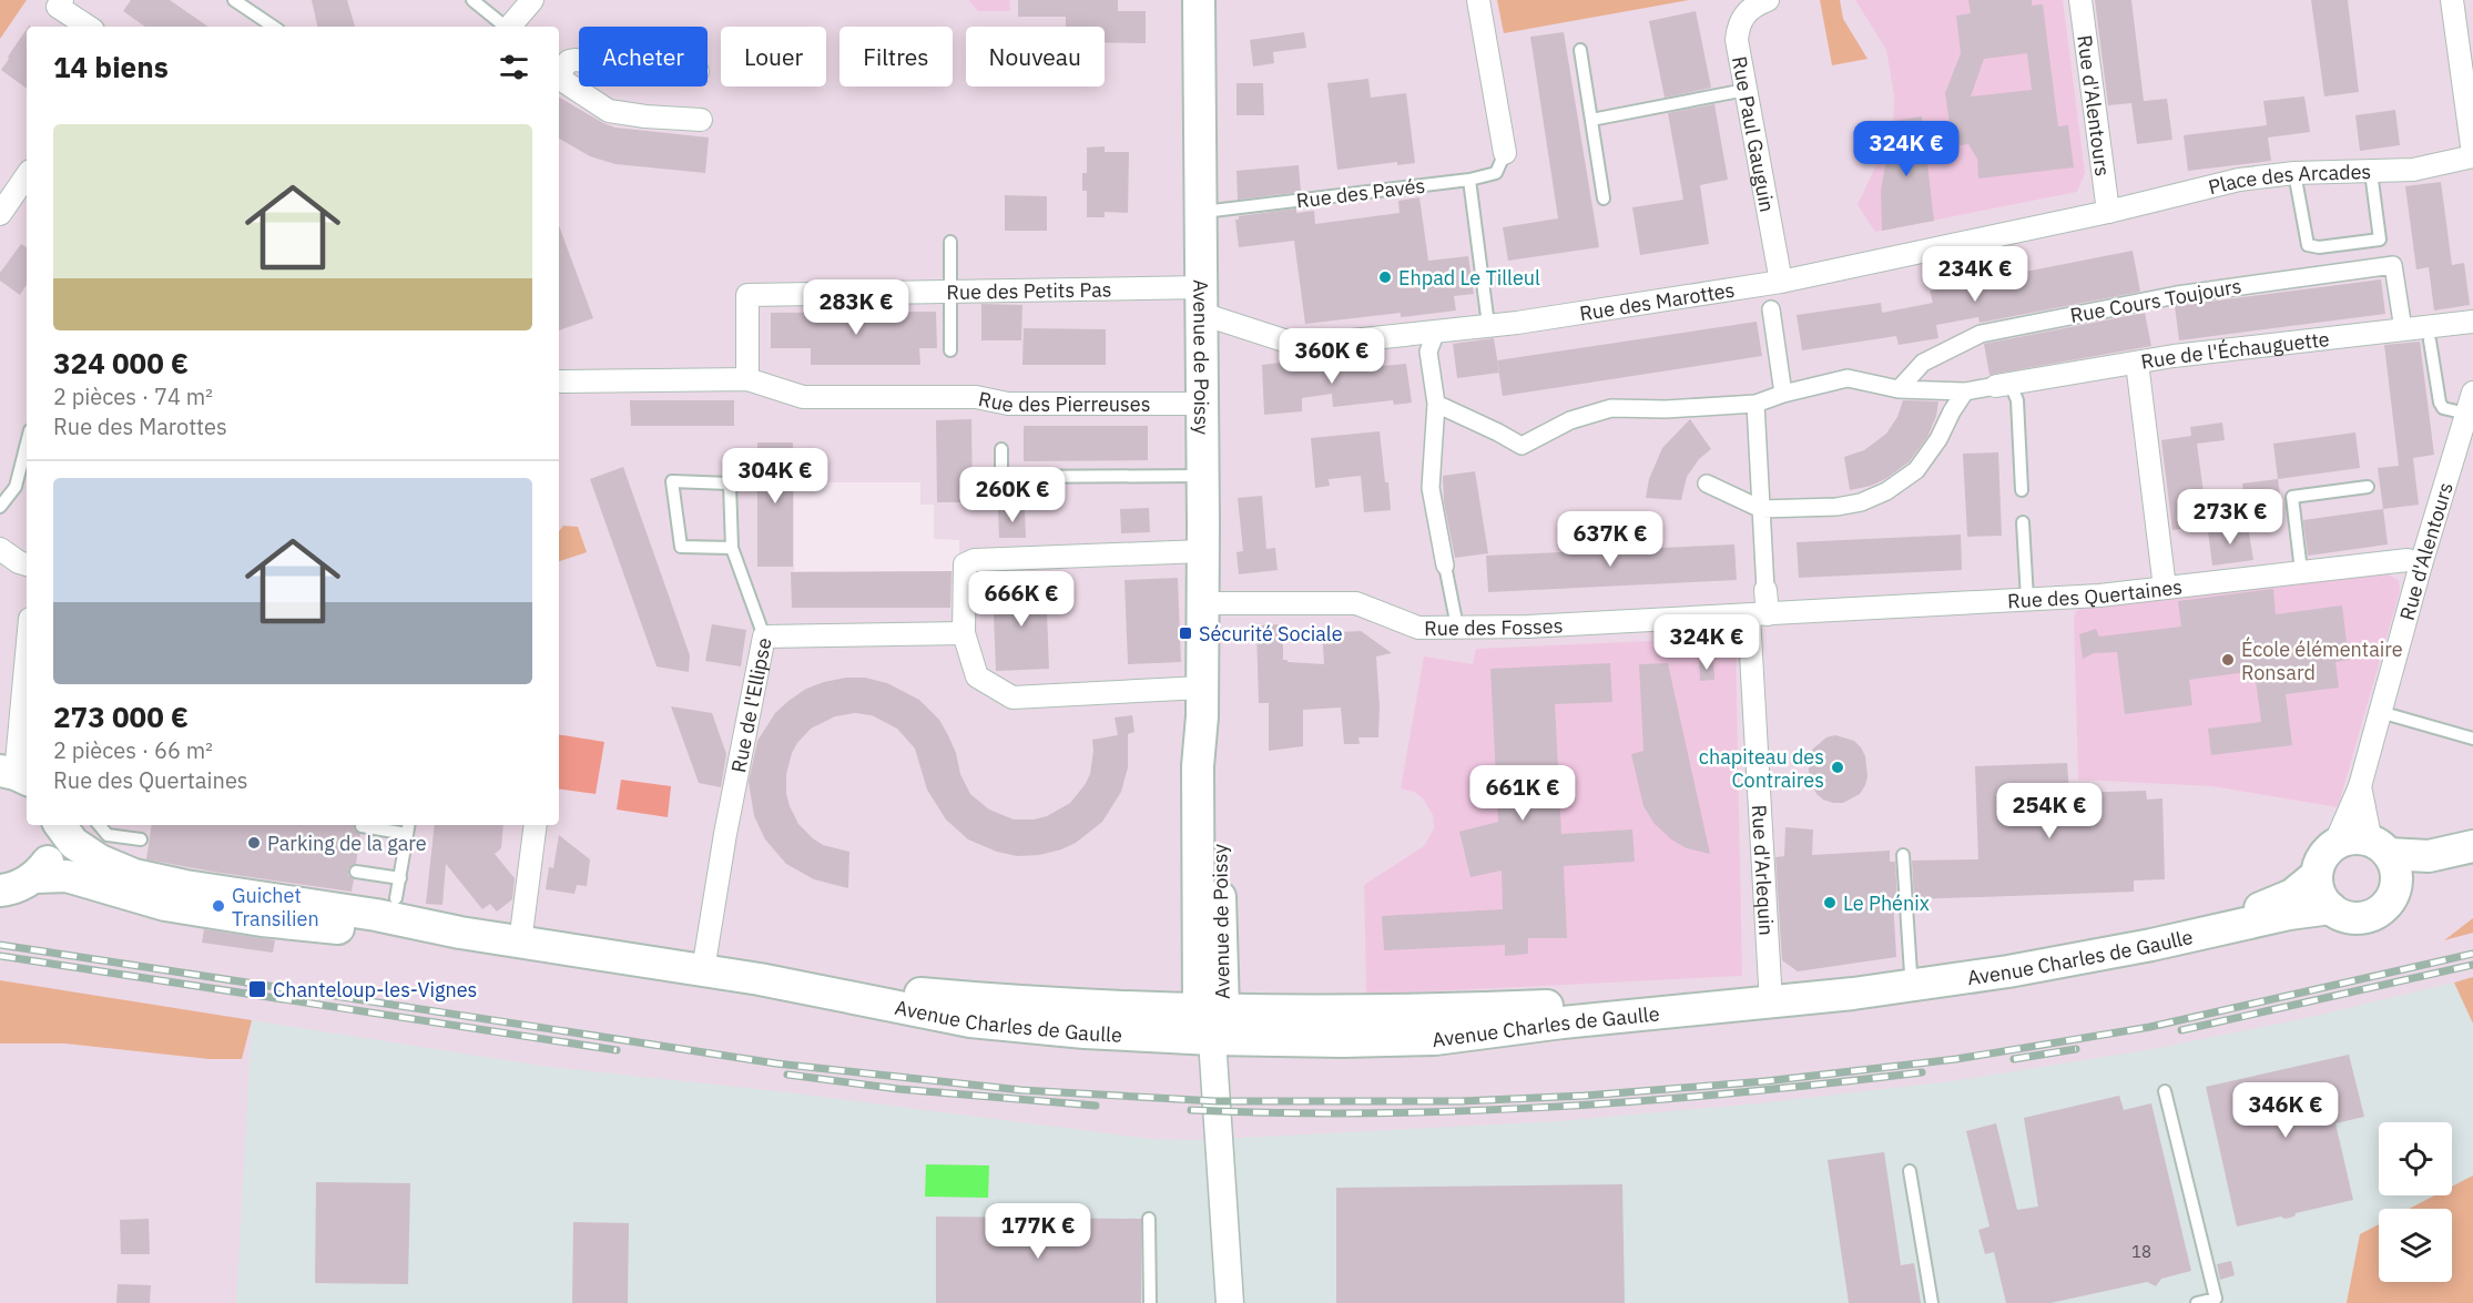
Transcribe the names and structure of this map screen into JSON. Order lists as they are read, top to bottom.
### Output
{
  "streets": {
    "main road": ["Avenue de Poissy", "Avenue Charles de Gaulle"],
    "street": [
      "Rue d'Alentours",
      "Rue Paul Gauguin",
      "Place des Arcades",
      "Rue des Petits Pas",
      "Rue Cours Toujours",
      "Rue des Marottes",
      "Rue de l'Échauguette",
      "Rue des Pierreuses",
      "Rue des Quertaines",
      "Rue des Fosses",
      "Rue de l'Ellipse",
      "Rue d'Arlequin"
    ],
    "lane": ["Rue des Pavés"]
  },
  "crossings": [
    ["Rue d'Alentours", "Place des Arcades"],
    ["Rue d'Alentours", "Rue des Marottes"],
    ["Rue d'Alentours", "Rue des Quertaines"],
    ["Rue d'Alentours", "Avenue Charles de Gaulle"],
    ["Rue Paul Gauguin", "Rue des Marottes"],
    ["Place des Arcades", "Rue des Marottes"],
    ["Rue des Pavés", "Avenue de Poissy"],
    ["Rue des Petits Pas", "Rue des Marottes"],
    ["Rue des Petits Pas", "Avenue de Poissy"],
    ["Rue des Petits Pas", "Rue des Pierreuses"],
    ["Rue Cours Toujours", "Rue de l'Échauguette"],
    ["Rue des Marottes", "Avenue de Poissy"],
    ["Avenue de Poissy", "Rue des Pierreuses"],
    ["Avenue de Poissy", "Rue des Fosses"],
    ["Avenue de Poissy", "Avenue Charles de Gaulle"],
    ["Rue des Quertaines", "Rue des Fosses"],
    ["Rue des Quertaines", "Rue d'Arlequin"],
    ["Rue des Fosses", "Rue d'Arlequin"],
    ["Rue de l'Ellipse", "Avenue Charles de Gaulle"],
    ["Rue d'Arlequin", "Avenue Charles de Gaulle"]
  ],
  "places": {
    "other": [
      "Ehpad Le Tilleul",
      "École élémentaire Ronsard",
      "chapiteau des Contraires",
      "Parking de la gare",
      "Le Phénix",
      "Guichet Transilien"
    ],
    "transit": ["Sécurité Sociale", "Chanteloup-les-Vignes"]
  },
  "house_numbers": ["18"],
  "page": {
    "chip": [
      "Acheter",
      "Louer",
      "Filtres",
      "Nouveau"
    ],
    "heading": "14 biens",
    "list": [
      {
        "name": "324 000 €",
        "note": "2 pièces · 74 m² · Rue des Marottes"
      },
      {
        "name": "273 000 €",
        "note": "2 pièces · 66 m² · Rue des Quertaines"
      }
    ],
    "price": [
      "324K €",
      "234K €",
      "283K €",
      "360K €",
      "304K €",
      "260K €",
      "273K €",
      "637K €",
      "666K €",
      "324K €",
      "661K €",
      "254K €",
      "346K €",
      "177K €"
    ]
  }
}
